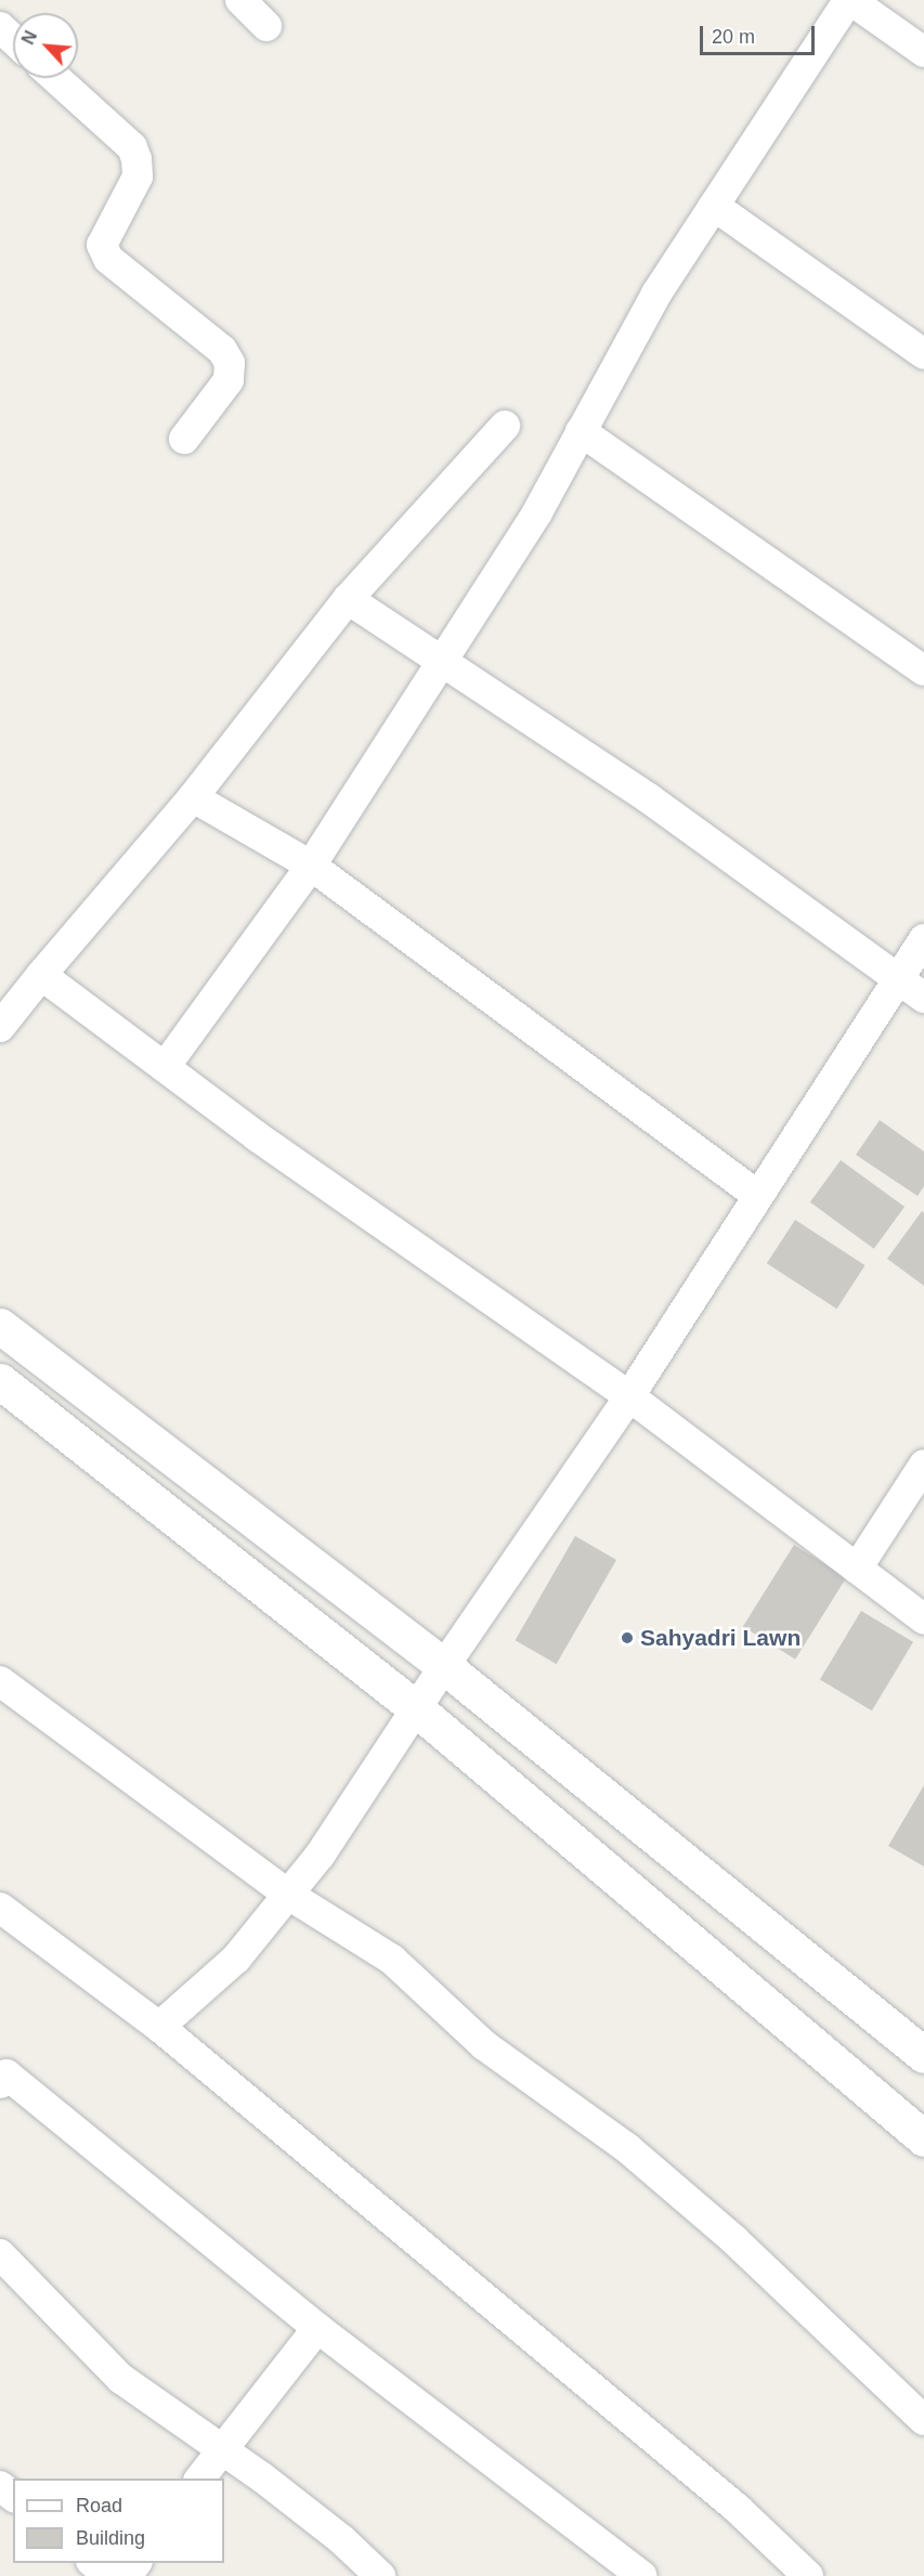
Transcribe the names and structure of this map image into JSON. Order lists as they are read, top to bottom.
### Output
{
  "places": ["Sahyadri Lawn"],
  "legend": ["Road", "Building"],
  "scale_bar": "20 m",
  "north": "top left"
}
